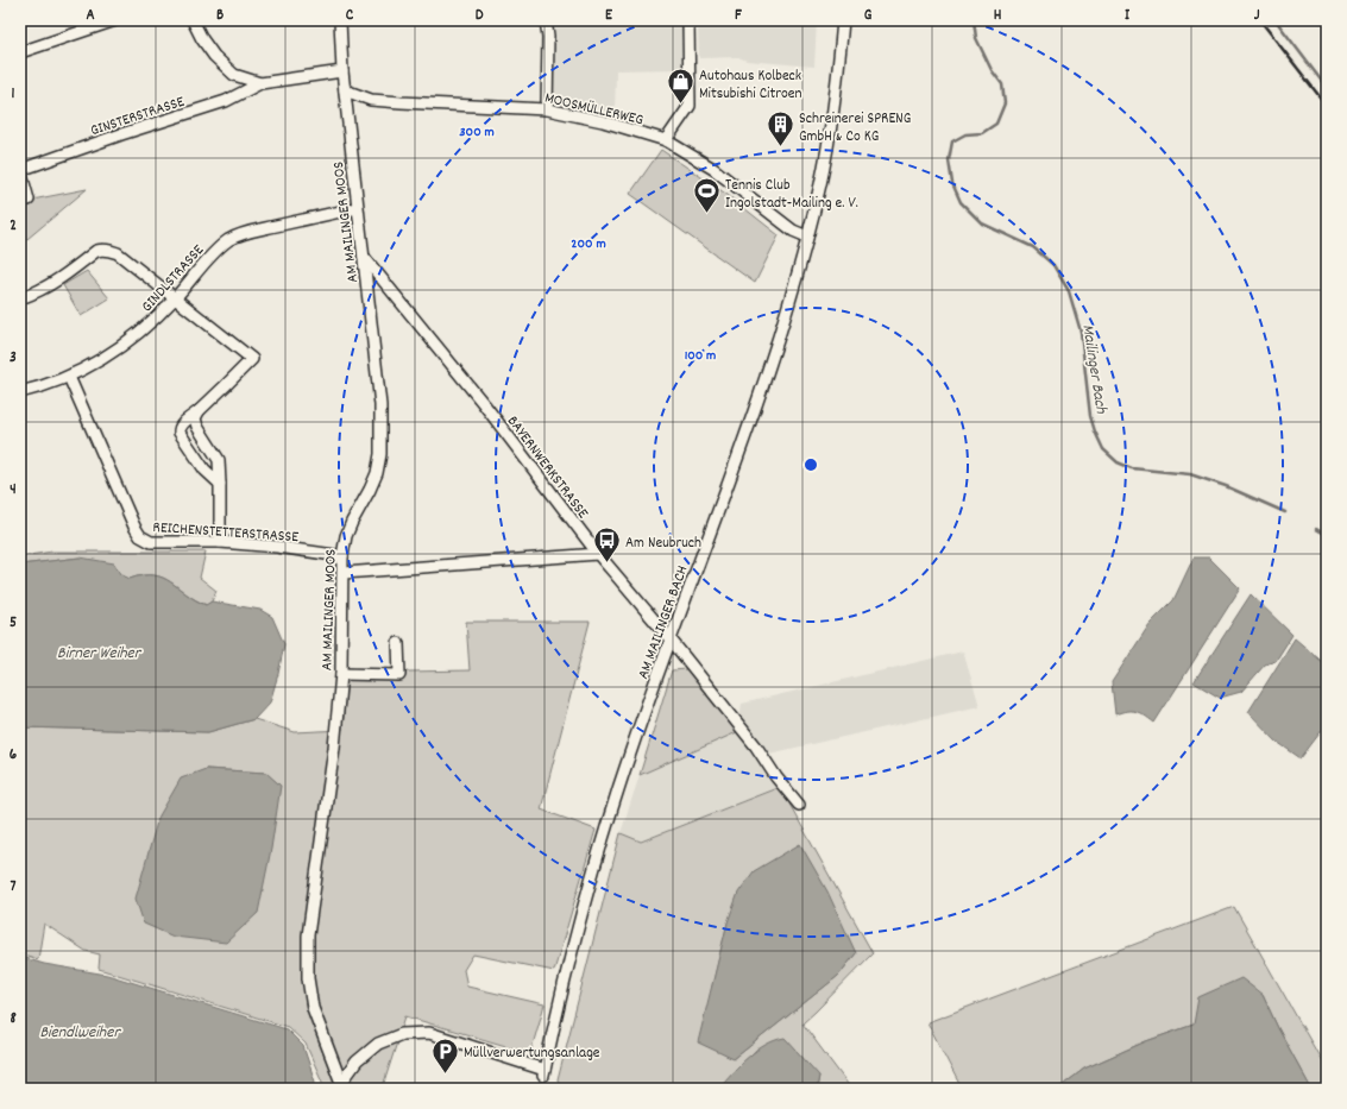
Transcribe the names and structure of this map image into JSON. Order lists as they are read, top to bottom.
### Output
{
  "streets": {
    "street": [
      "MOOSMÜLLERWEG",
      "GINSTERSTRASSE",
      "AM MAILINGER MOOS",
      "GINDLSTRASSE",
      "BAYERNWERKSTRASSE",
      "REICHENSTETTERSTRASSE",
      "AM MAILINGER BACH"
    ]
  },
  "crossings": [
    ["MOOSMÜLLERWEG", "AM MAILINGER MOOS"],
    ["MOOSMÜLLERWEG", "AM MAILINGER BACH"],
    ["AM MAILINGER MOOS", "GINDLSTRASSE"],
    ["AM MAILINGER MOOS", "BAYERNWERKSTRASSE"],
    ["AM MAILINGER MOOS", "REICHENSTETTERSTRASSE"],
    ["AM MAILINGER MOOS", "AM MAILINGER BACH"],
    ["GINDLSTRASSE", "REICHENSTETTERSTRASSE"],
    ["BAYERNWERKSTRASSE", "AM MAILINGER BACH"]
  ],
  "water": ["Mailinger Bach", "Birner Weiher", "Biendlweiher"],
  "places": {
    "shop": ["Autohaus Kolbeck Mitsubishi Citroen"],
    "building": ["Schreinerei SPRENG GmbH & Co KG"],
    "sports": ["Tennis Club Ingolstadt-Mailing e. V."],
    "bus stop": ["Am Neubruch"],
    "parking": ["Müllverwertungsanlage"]
  },
  "grid": {
    "columns": [
      "A",
      "B",
      "C",
      "D",
      "E",
      "F",
      "G",
      "H",
      "I",
      "J"
    ],
    "rows": [
      "1",
      "2",
      "3",
      "4",
      "5",
      "6",
      "7",
      "8"
    ]
  },
  "rings": ["300 m", "200 m", "100 m"]
}
